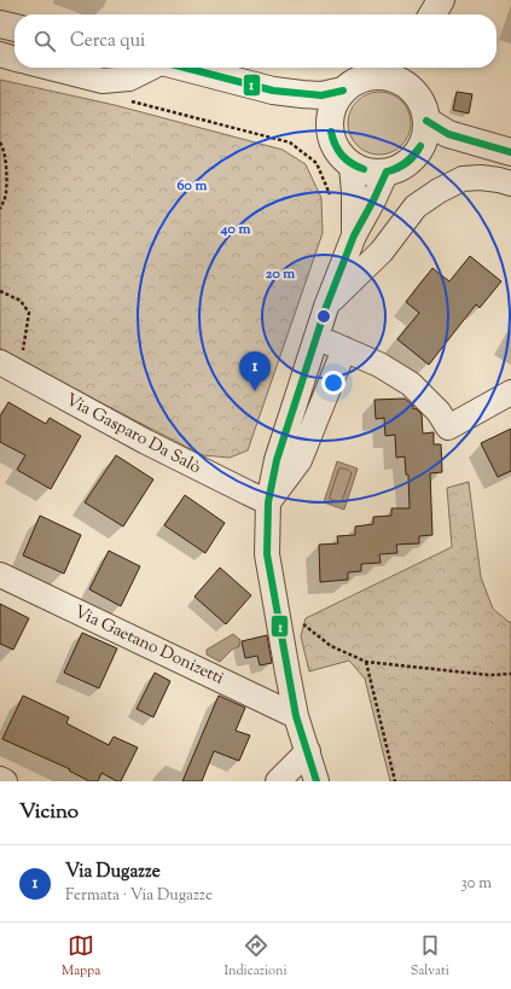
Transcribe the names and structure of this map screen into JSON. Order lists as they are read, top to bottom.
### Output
{
  "streets": {
    "street": ["Via Gasparo Da Salò", "Via Gaetano Donizetti"]
  },
  "lines": ["transit line 1"],
  "page": {
    "search": "Cerca qui",
    "pins": "1",
    "heading": "Vicino",
    "list": [
      {
        "mark": "1",
        "name": "Via Dugazze",
        "note": "Fermata · Via Dugazze",
        "value": "30 m"
      }
    ],
    "nav": ["Mappa", "Indicazioni", "Salvati"]
  },
  "rings": ["60 m", "40 m", "20 m"]
}
